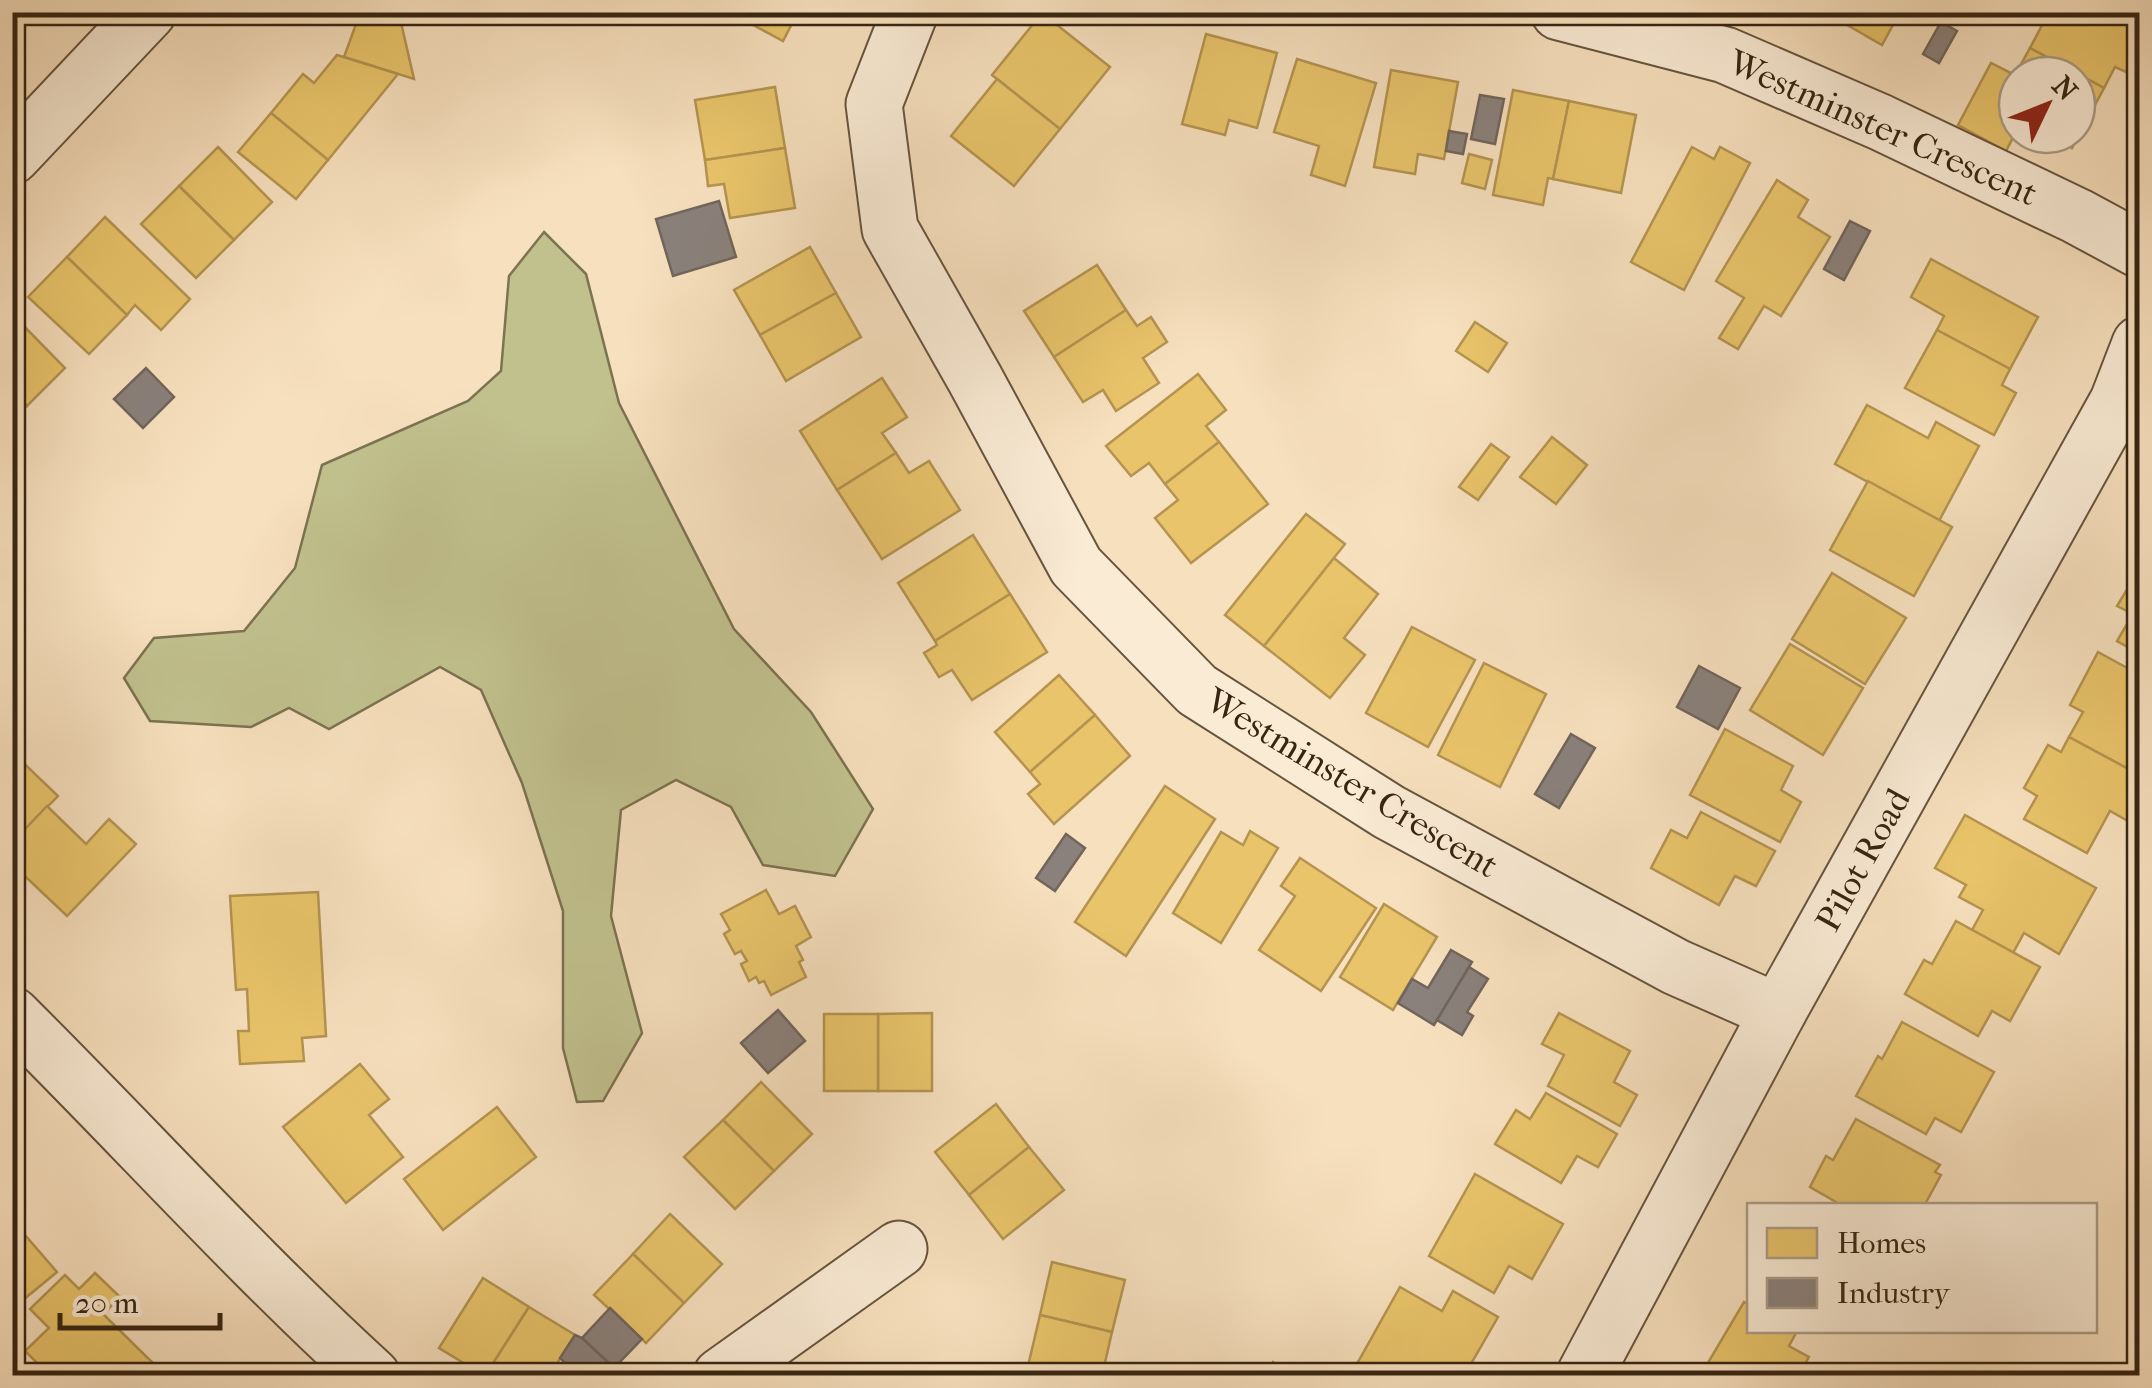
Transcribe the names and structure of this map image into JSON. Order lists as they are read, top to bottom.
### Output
{
  "streets": {
    "street": ["Westminster Crescent", "Pilot Road"]
  },
  "crossings": [
    ["Westminster Crescent", "Pilot Road"]
  ],
  "legend": ["Homes", "Industry"],
  "scale_bar": "20 m",
  "north": "top right"
}
